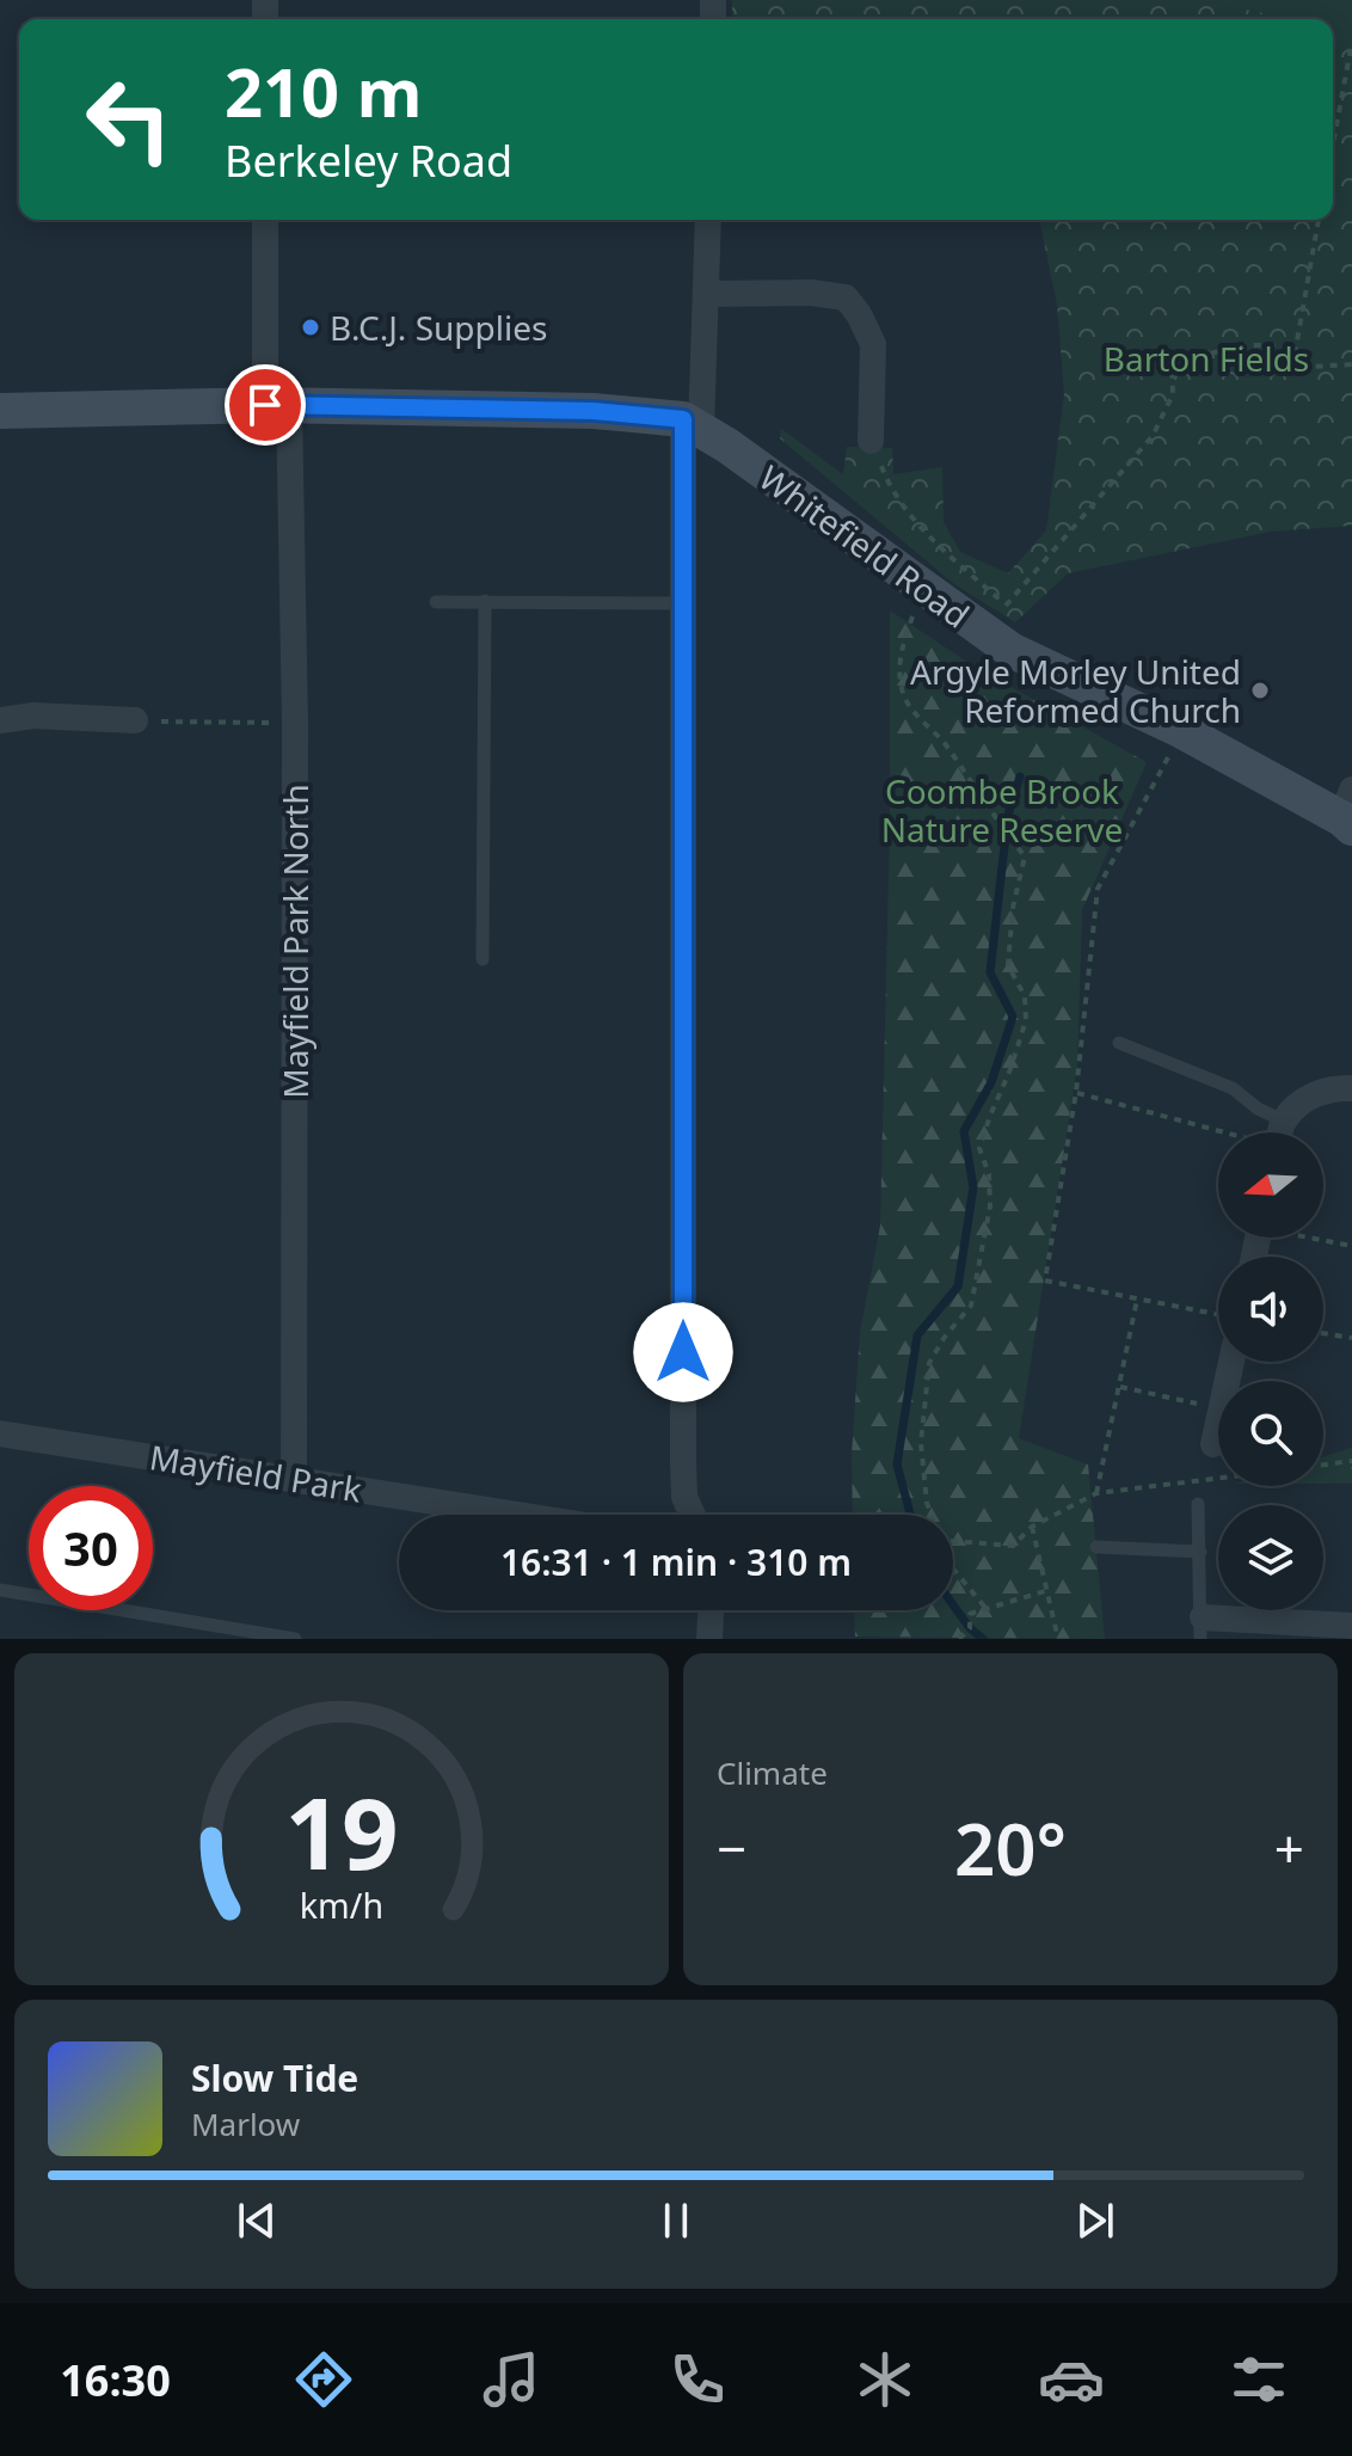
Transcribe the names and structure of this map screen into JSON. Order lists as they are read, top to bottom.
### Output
{
  "streets": {
    "main road": ["Whitefield Road"],
    "street": ["Mayfield Park North", "Mayfield Park"]
  },
  "crossings": [
    ["Mayfield Park North", "Mayfield Park"]
  ],
  "parks": ["Barton Fields", "Coombe Brook Nature Reserve"],
  "places": ["B.C.J. Supplies", "Argyle Morley United Reformed Church"],
  "north": "left",
  "page": {
    "turn": ["210 m", "Berkeley Road"],
    "limit": "30",
    "trip": "16:31 · 1 min · 310 m",
    "tile": "Climate",
    "heat": ["−", "20°", "+"],
    "song": ["Slow Tide", "Marlow"],
    "tabs": "16:30",
    "gauge": ["19", "km/h"]
  }
}
